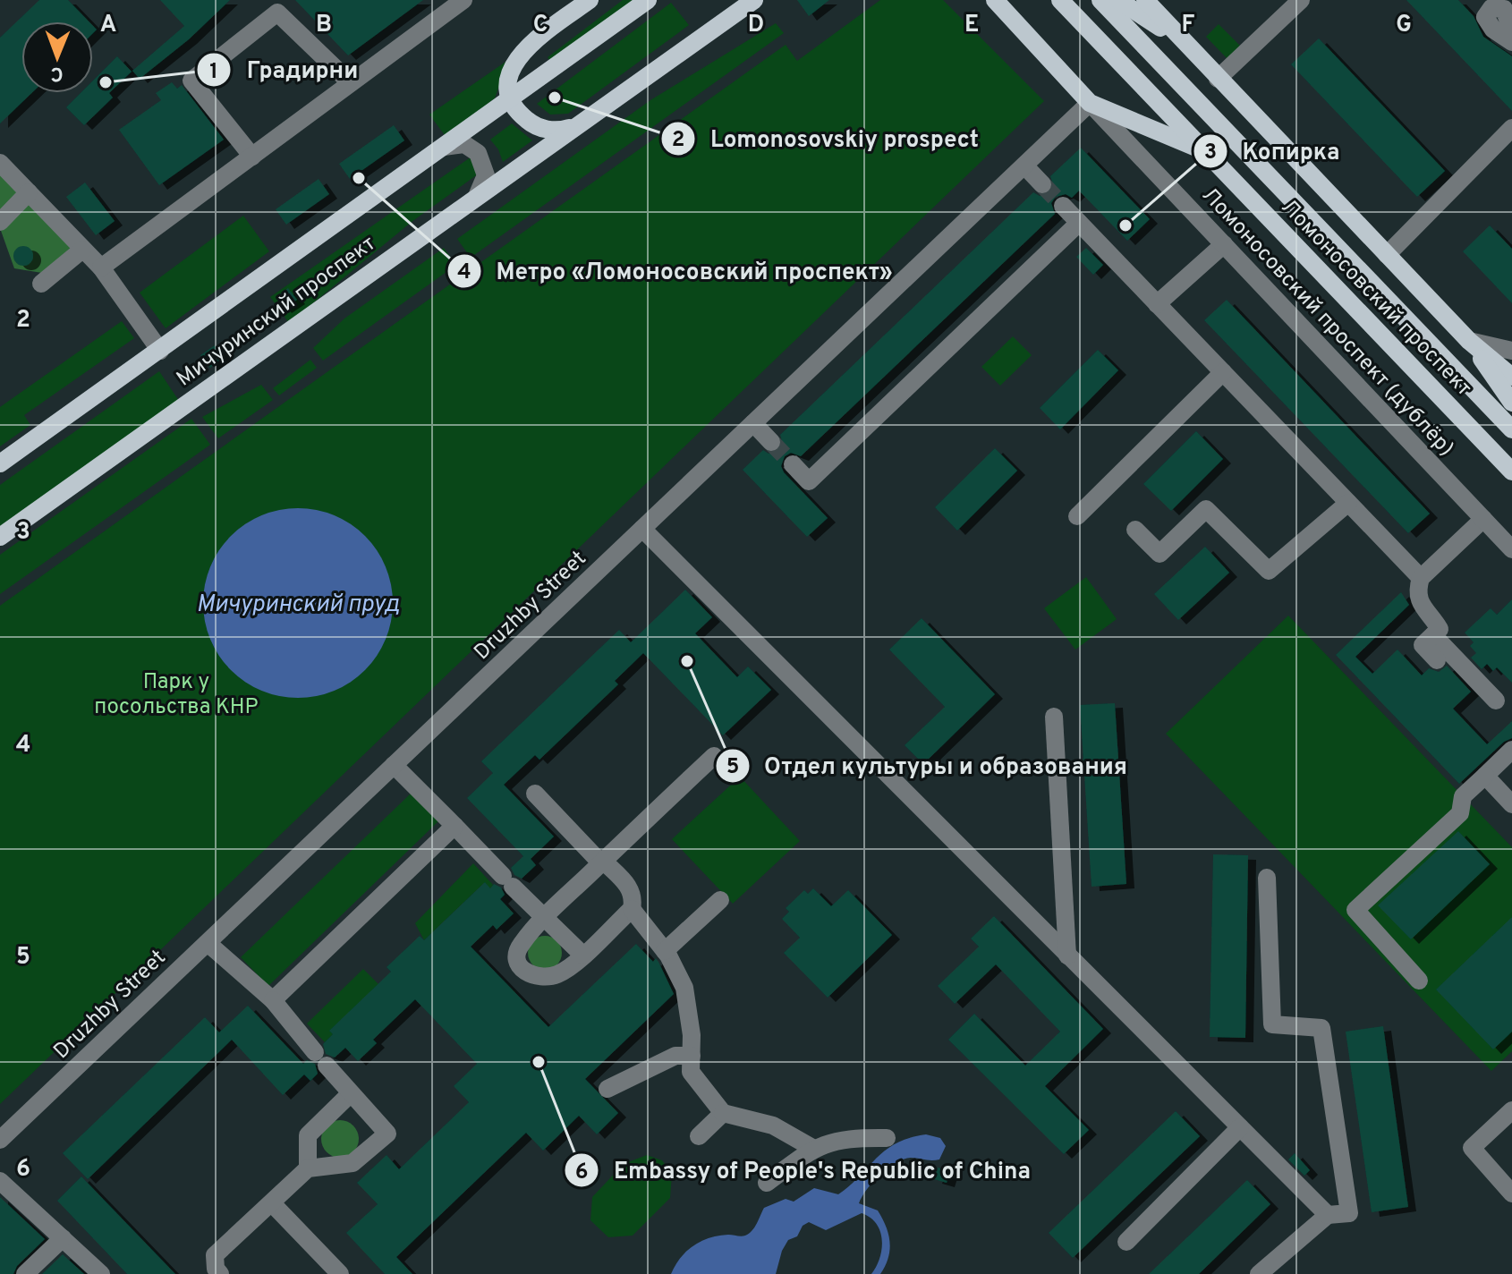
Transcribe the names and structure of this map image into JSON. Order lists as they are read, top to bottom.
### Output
{
  "streets": {
    "main road": ["Ломоносовский проспект", "Мичуринский проспект", "Ломоносовский проспект (дублёр)"],
    "street": ["Druzhby Street"]
  },
  "crossings": [
    ["Ломоносовский проспект (дублёр)", "Druzhby Street"]
  ],
  "water": ["Мичуринский пруд"],
  "parks": ["Парк у посольства КНР"],
  "places": [
    "Градирни",
    "Lomonosovskiy prospect",
    "Метро «Ломоносовский проспект»",
    "Копирка",
    "Отдел культуры и образования",
    "Embassy of People's Republic of China"
  ],
  "north": "bottom",
  "grid": {
    "columns": [
      "A",
      "B",
      "C",
      "D",
      "E",
      "F",
      "G"
    ],
    "rows": [
      "2",
      "3",
      "4",
      "5",
      "6"
    ]
  }
}
